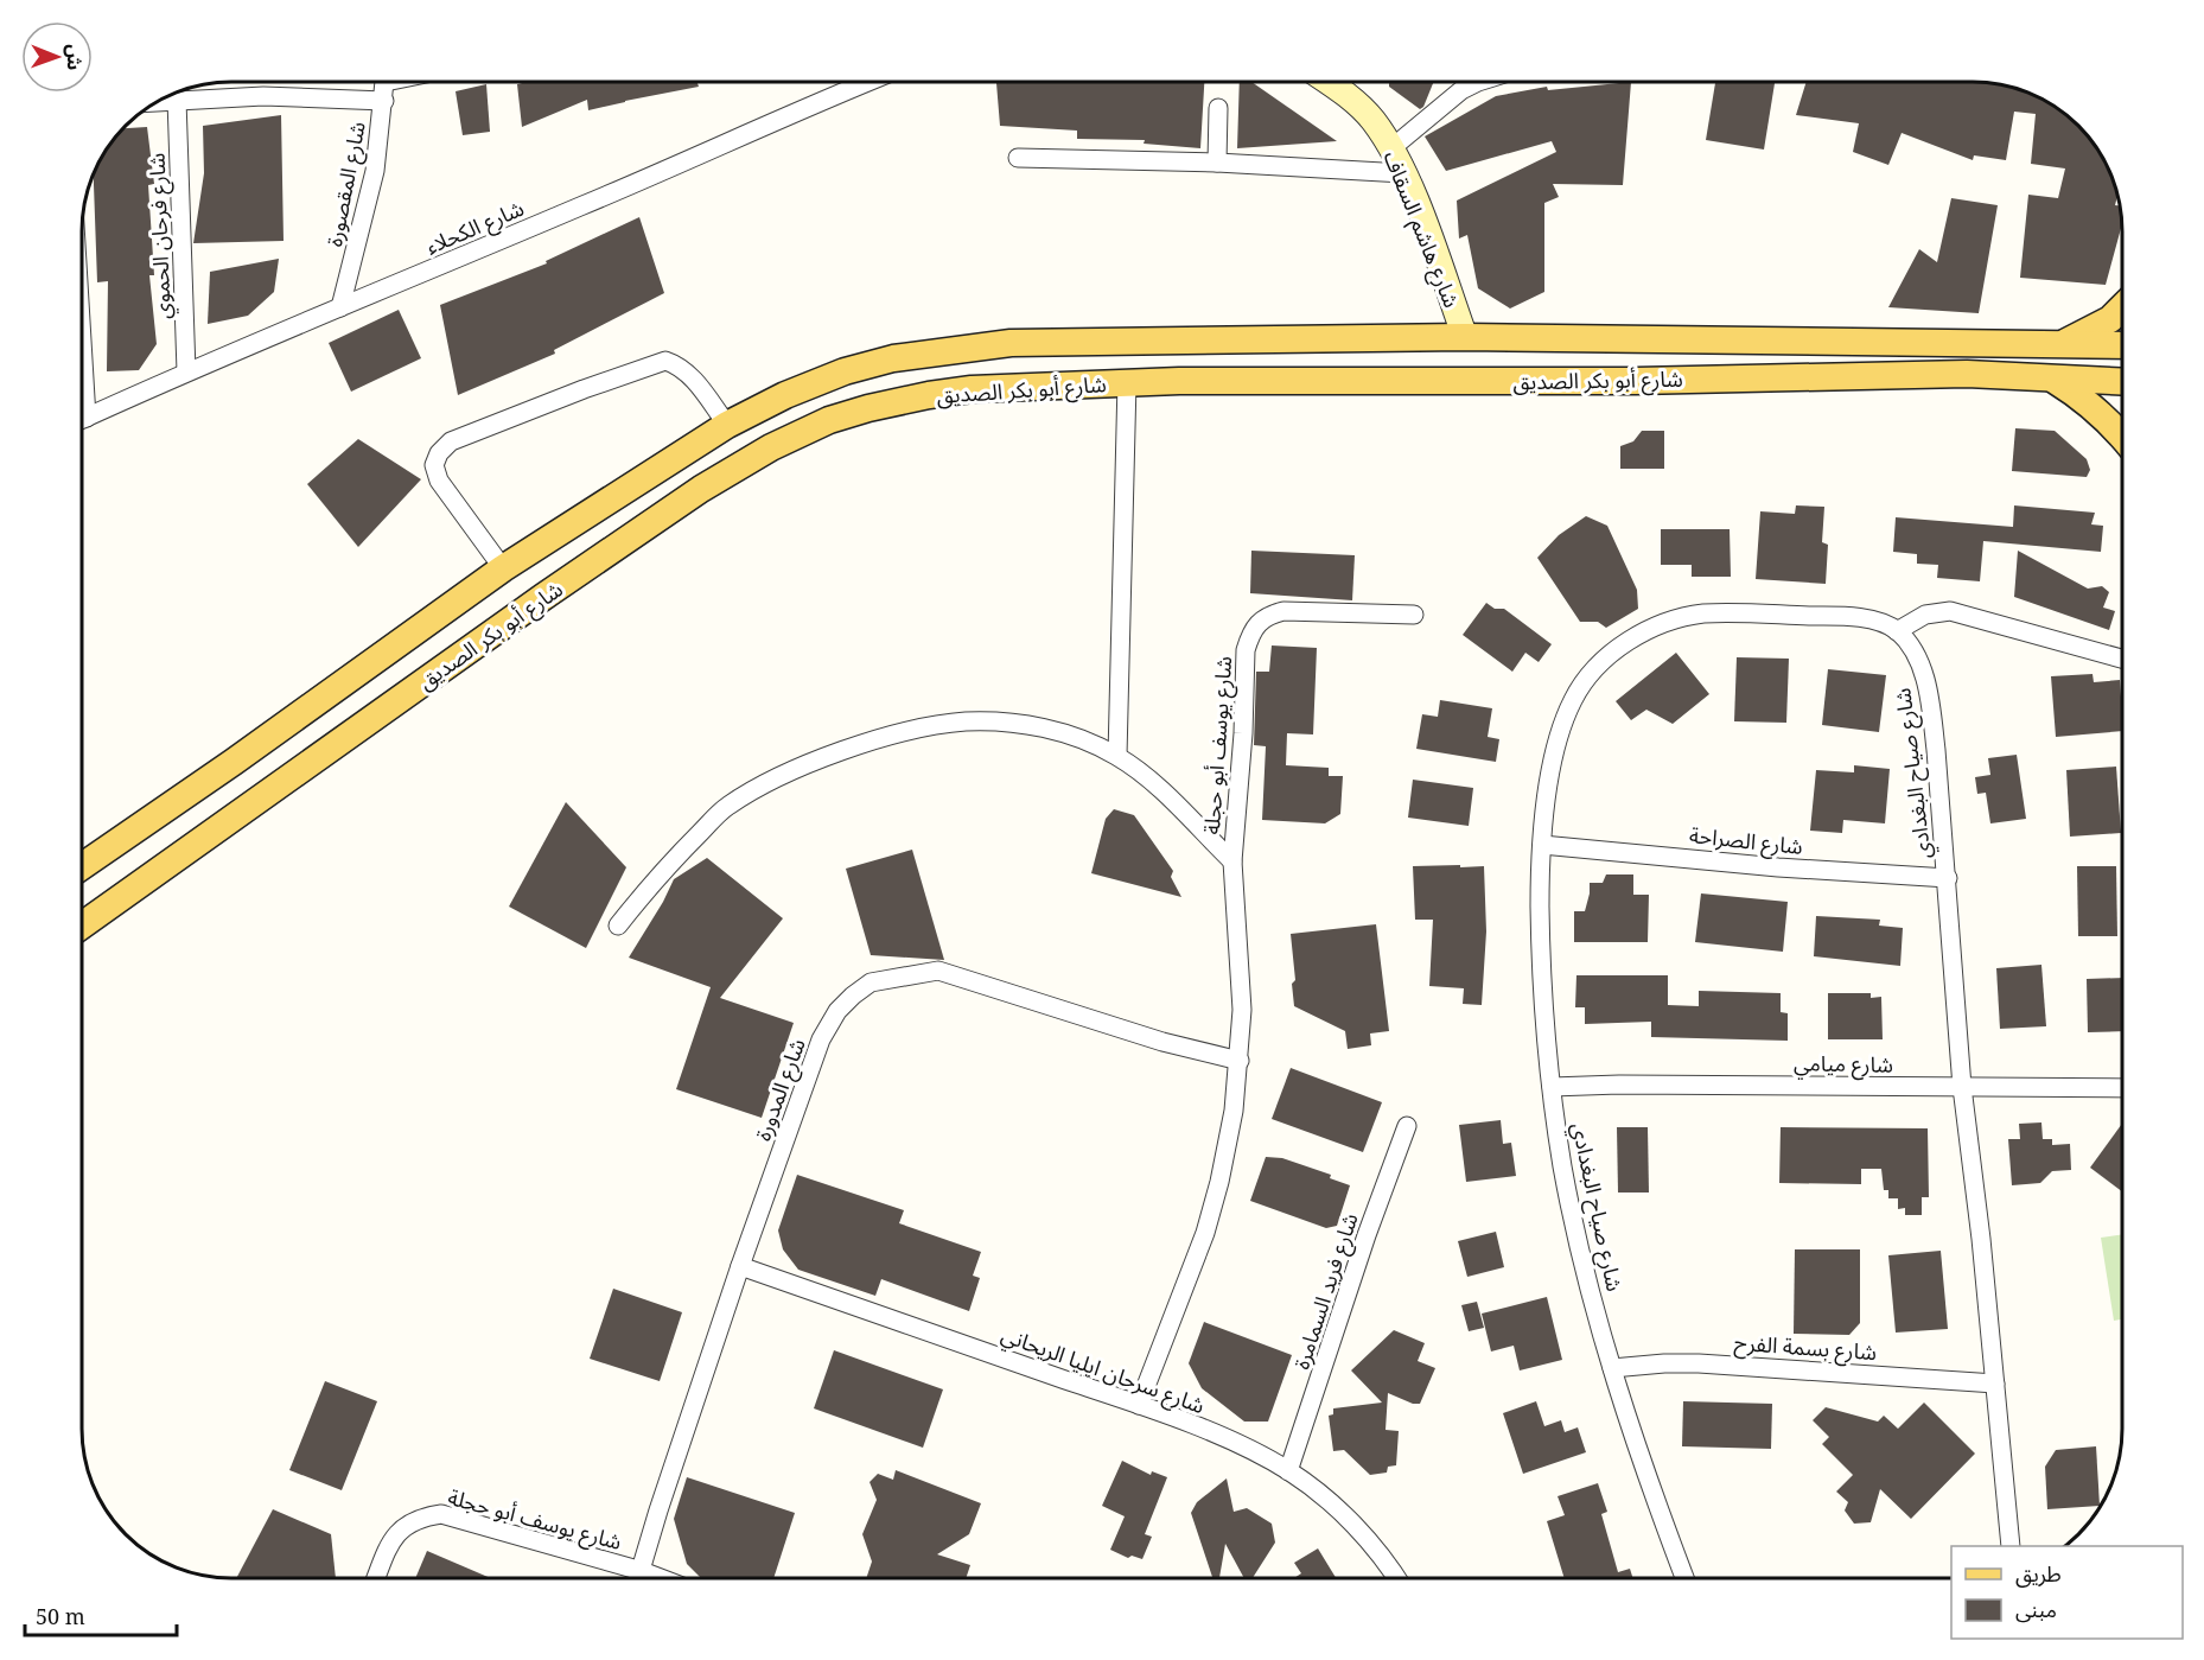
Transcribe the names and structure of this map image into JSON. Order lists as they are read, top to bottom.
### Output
{
  "streets": {
    "main road": ["شارع أبو بكر الصديق"],
    "street": [
      "شارع المقصورة",
      "شارع الكحلاء",
      "شارع هاشم السقاف",
      "شارع فرحان الحموي",
      "شارع يوسف أبو حجلة",
      "شارع صياح البغدادي",
      "شارع الصراحة",
      "شارع ميامي",
      "شارع المدورة",
      "شارع فريد السمامرة",
      "شارع بسمة الفرح",
      "شارع سرحان ايليا الريحاني"
    ]
  },
  "crossings": [
    ["شارع المقصورة", "شارع الكحلاء"],
    ["شارع الكحلاء", "شارع فرحان الحموي"],
    ["شارع هاشم السقاف", "شارع أبو بكر الصديق"],
    ["شارع يوسف أبو حجلة", "شارع المدورة"],
    ["شارع يوسف أبو حجلة", "شارع سرحان ايليا الريحاني"],
    ["شارع صياح البغدادي", "شارع الصراحة"],
    ["شارع صياح البغدادي", "شارع ميامي"],
    ["شارع صياح البغدادي", "شارع بسمة الفرح"],
    ["شارع المدورة", "شارع سرحان ايليا الريحاني"],
    ["شارع فريد السمامرة", "شارع سرحان ايليا الريحاني"]
  ],
  "legend": ["طريق", "مبنى"],
  "scale_bar": "50 m",
  "north": "right"
}
